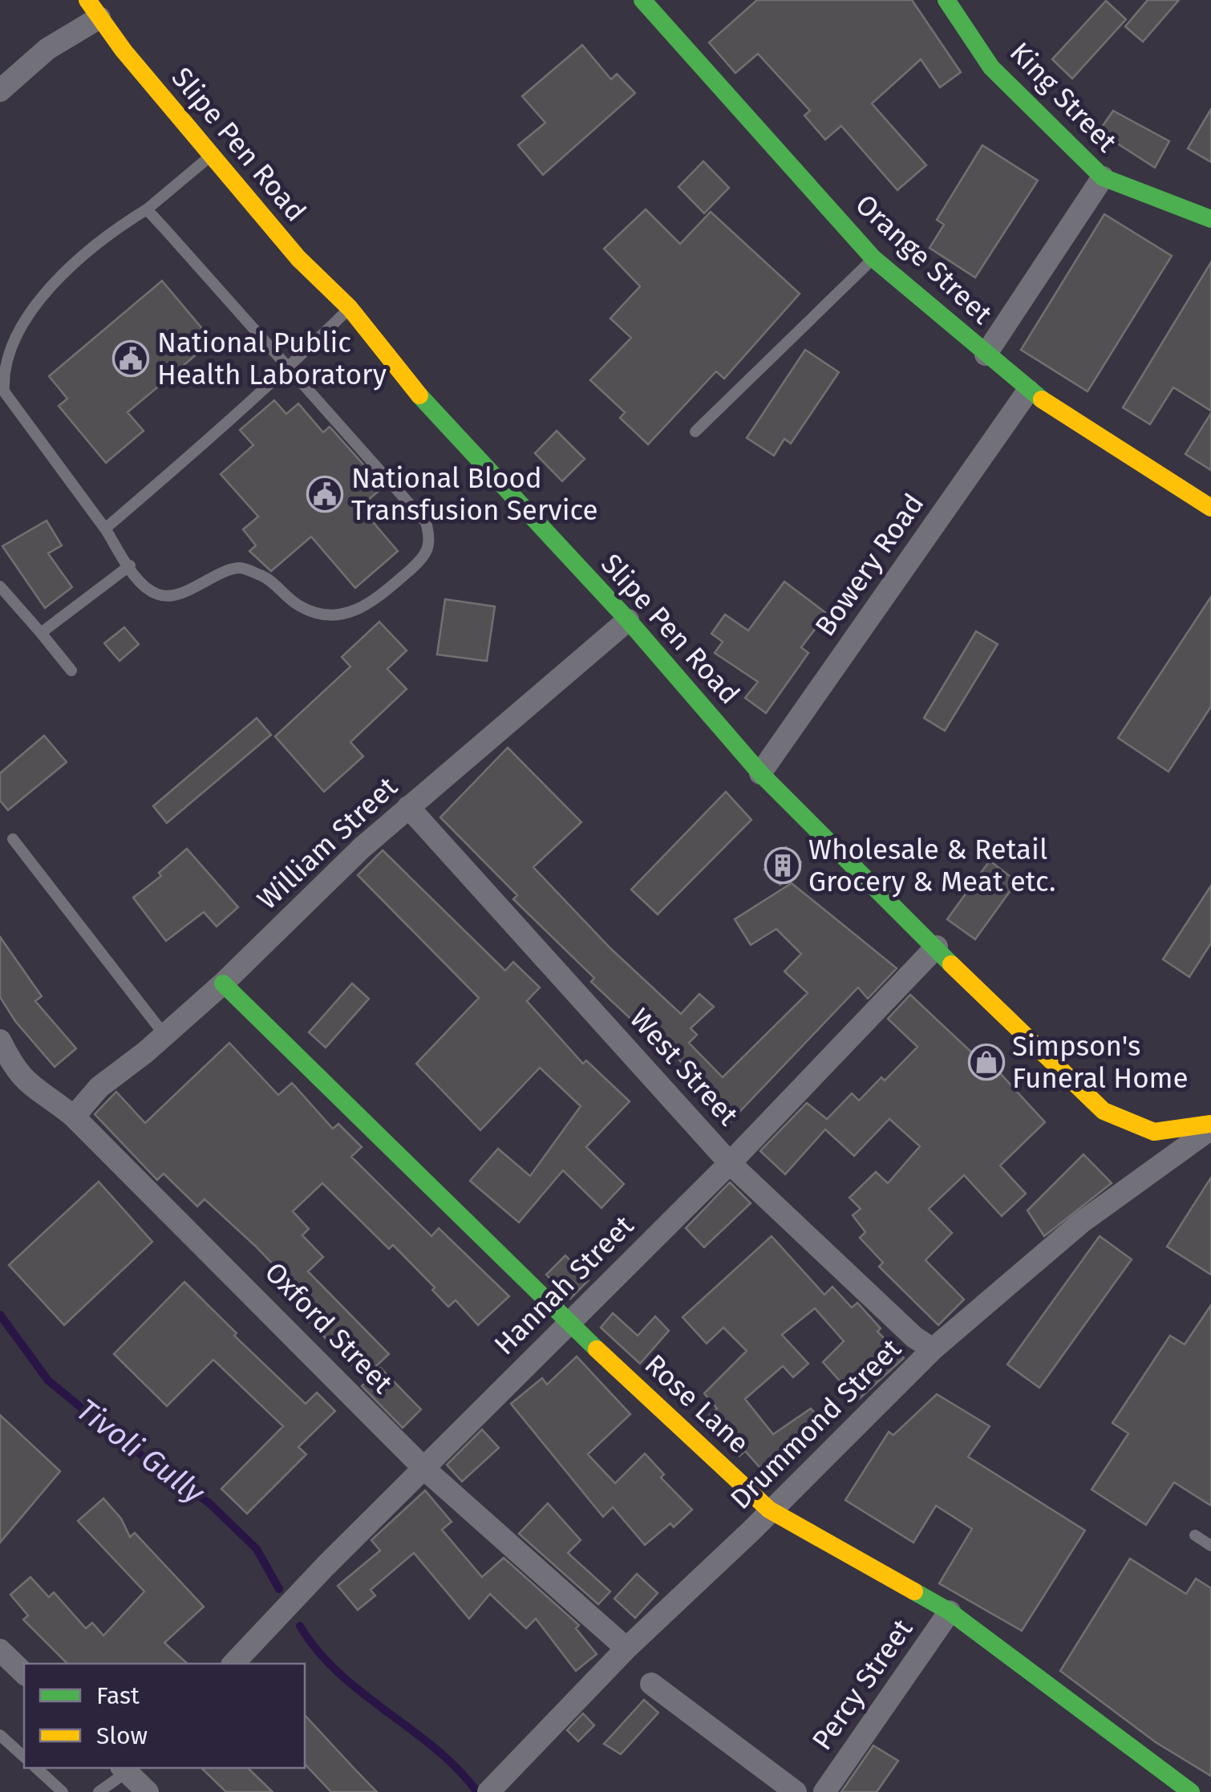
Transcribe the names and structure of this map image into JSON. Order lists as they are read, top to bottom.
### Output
{
  "streets": {
    "street": [
      "King Street",
      "Slipe Pen Road",
      "Orange Street",
      "Bowery Road",
      "William Street",
      "West Street",
      "Hannah Street",
      "Oxford Street",
      "Rose Lane",
      "Drummond Street",
      "Percy Street"
    ]
  },
  "crossings": [
    ["Slipe Pen Road", "Bowery Road"],
    ["Slipe Pen Road", "William Street"],
    ["Slipe Pen Road", "Hannah Street"],
    ["Slipe Pen Road", "Drummond Street"],
    ["Orange Street", "Bowery Road"],
    ["William Street", "West Street"],
    ["William Street", "Oxford Street"],
    ["William Street", "Rose Lane"],
    ["West Street", "Hannah Street"],
    ["West Street", "Drummond Street"],
    ["Hannah Street", "Oxford Street"],
    ["Hannah Street", "Rose Lane"],
    ["Oxford Street", "Drummond Street"],
    ["Rose Lane", "Drummond Street"],
    ["Rose Lane", "Percy Street"]
  ],
  "water": ["Tivoli Gully"],
  "places": {
    "public building": ["National Public Health Laboratory", "National Blood Transfusion Service"],
    "building": ["Wholesale & Retail Grocery & Meat etc."],
    "shop": ["Simpson's Funeral Home"]
  },
  "legend": ["Fast", "Slow"]
}
